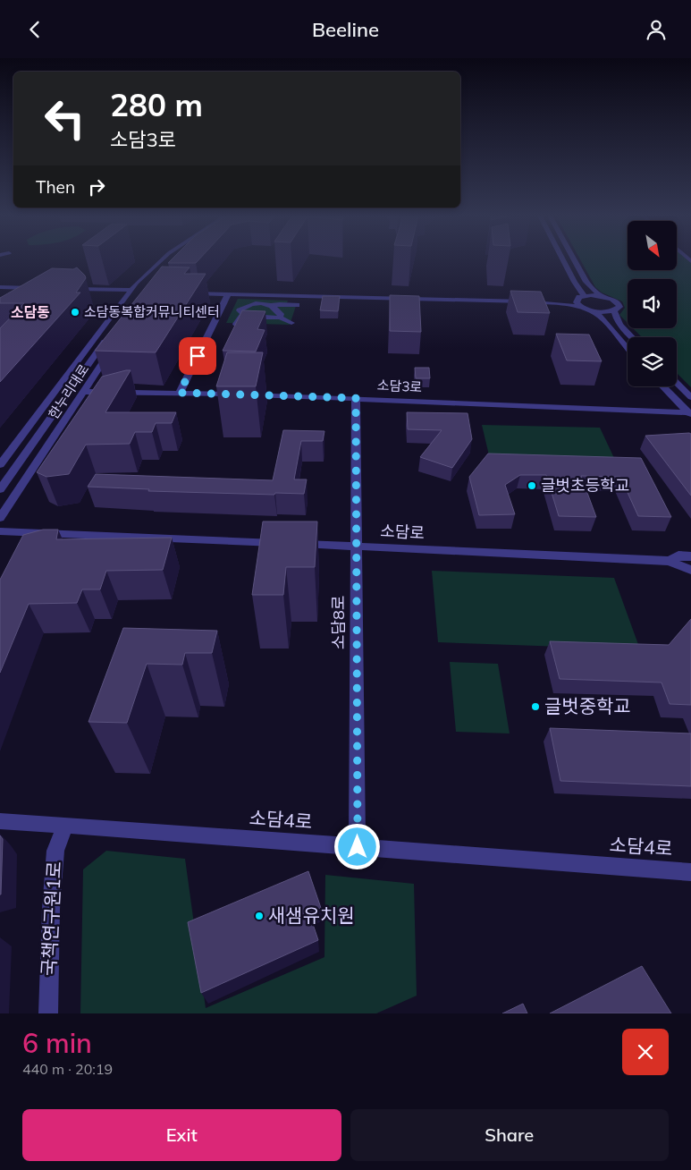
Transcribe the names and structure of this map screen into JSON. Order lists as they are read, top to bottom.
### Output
{
  "streets": {
    "street": [
      "소담3로",
      "한누리대로",
      "소담로",
      "소담8로",
      "소담4로",
      "국책연구원1로"
    ]
  },
  "crossings": [
    ["소담3로", "한누리대로"],
    ["소담3로", "소담8로"],
    ["소담로", "소담8로"],
    ["소담8로", "소담4로"],
    ["소담4로", "국책연구원1로"]
  ],
  "districts": ["소담동"],
  "places": [
    "소담동복합커뮤니티센터",
    "글벗초등학교",
    "글벗중학교",
    "새샘유치원"
  ],
  "north": "bottom right",
  "page": {
    "header": "Beeline",
    "turn": ["280 m", "소담3로"],
    "then": "Then",
    "heading": ["6 min", "440 m · 20:19"],
    "buttons": ["Exit", "Share"]
  }
}
